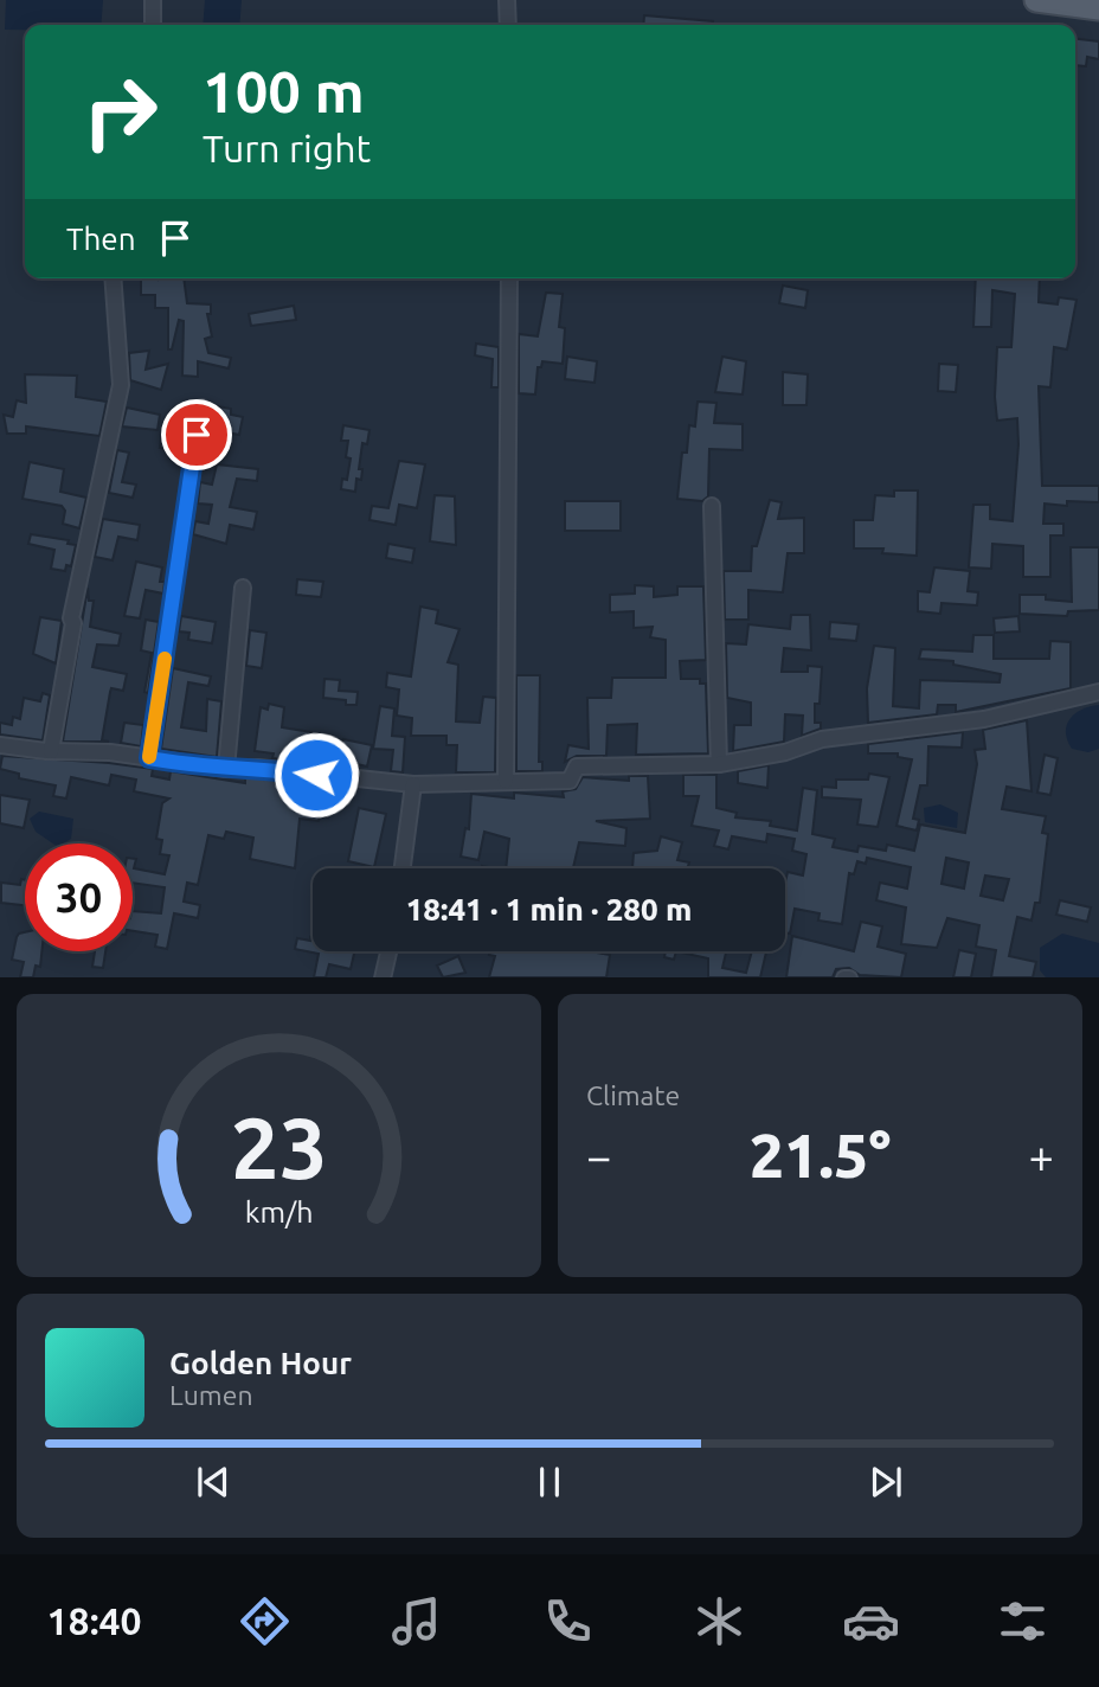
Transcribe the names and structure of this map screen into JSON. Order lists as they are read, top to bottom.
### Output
{
  "page": {
    "turn": ["100 m", "Turn right"],
    "then": "Then",
    "limit": "30",
    "trip": "18:41 · 1 min · 280 m",
    "tile": "Climate",
    "heat": ["−", "21.5°", "+"],
    "song": ["Golden Hour", "Lumen"],
    "tabs": "18:40",
    "gauge": ["23", "km/h"]
  }
}
